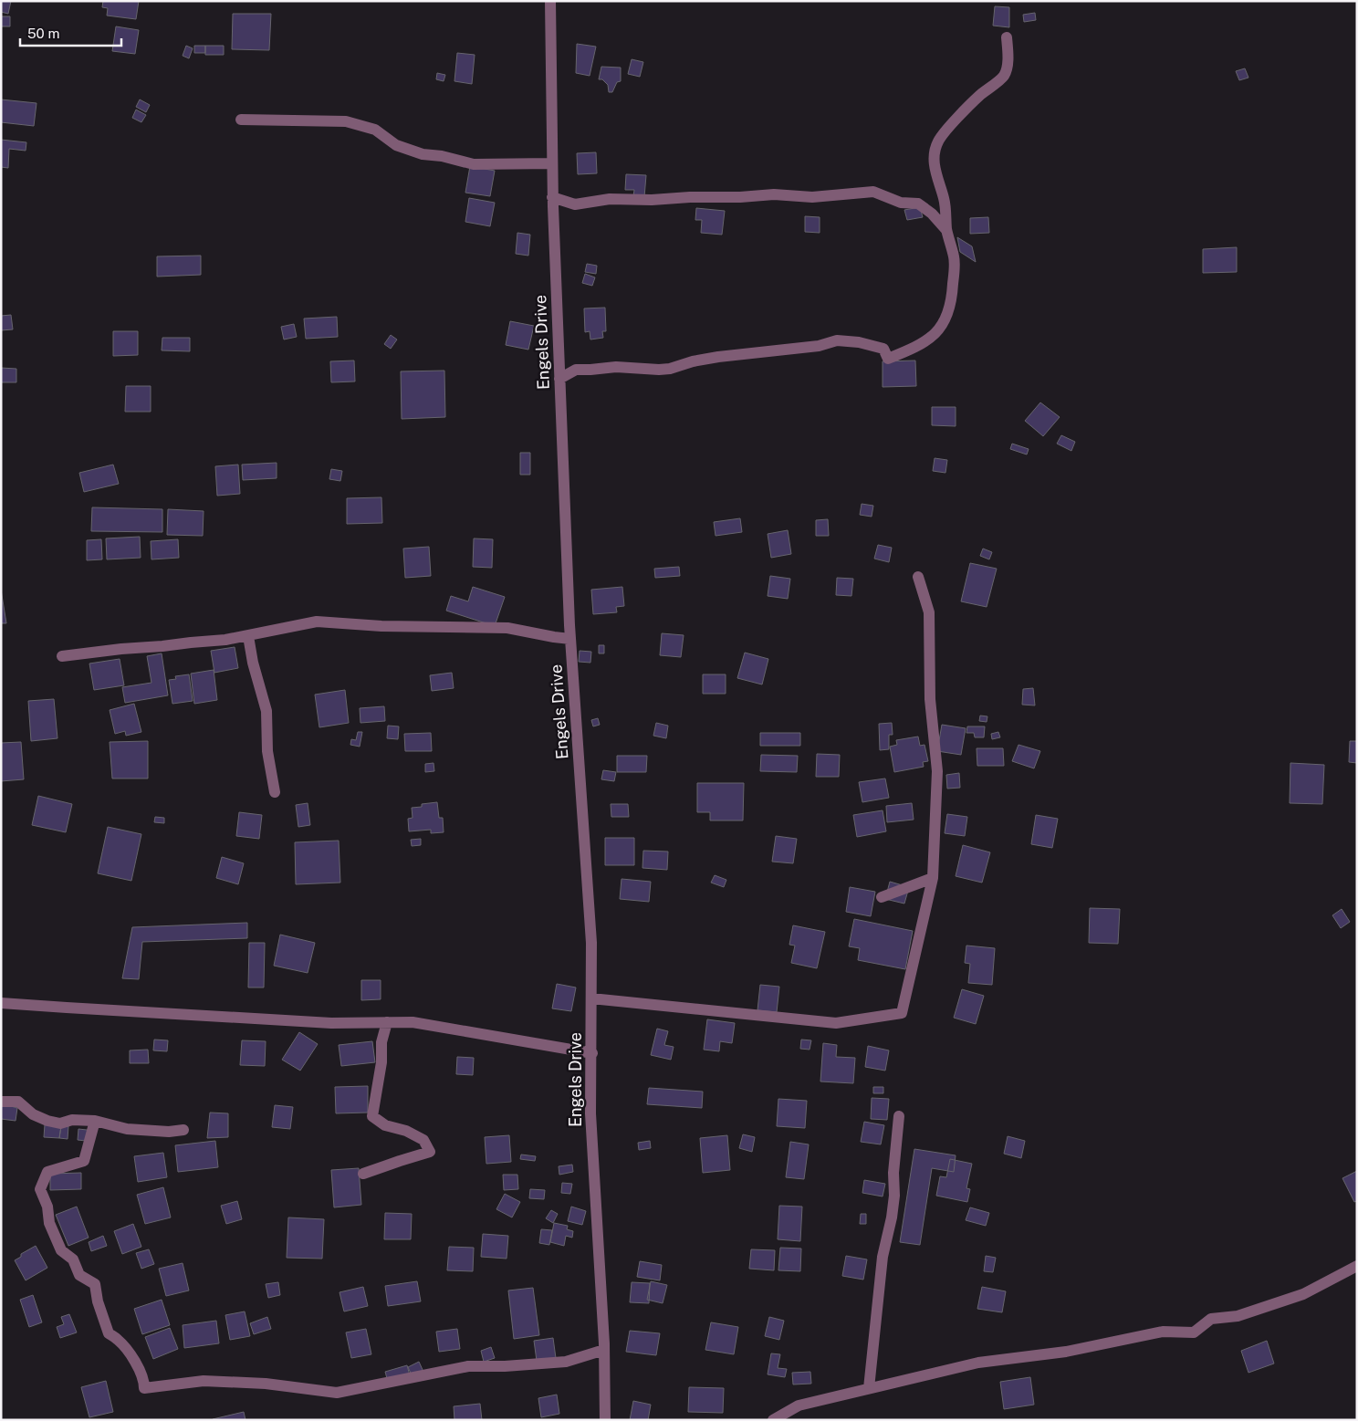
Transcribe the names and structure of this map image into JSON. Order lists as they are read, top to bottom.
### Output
{
  "streets": {
    "street": ["Engels Drive"]
  },
  "scale_bar": "50 m"
}
